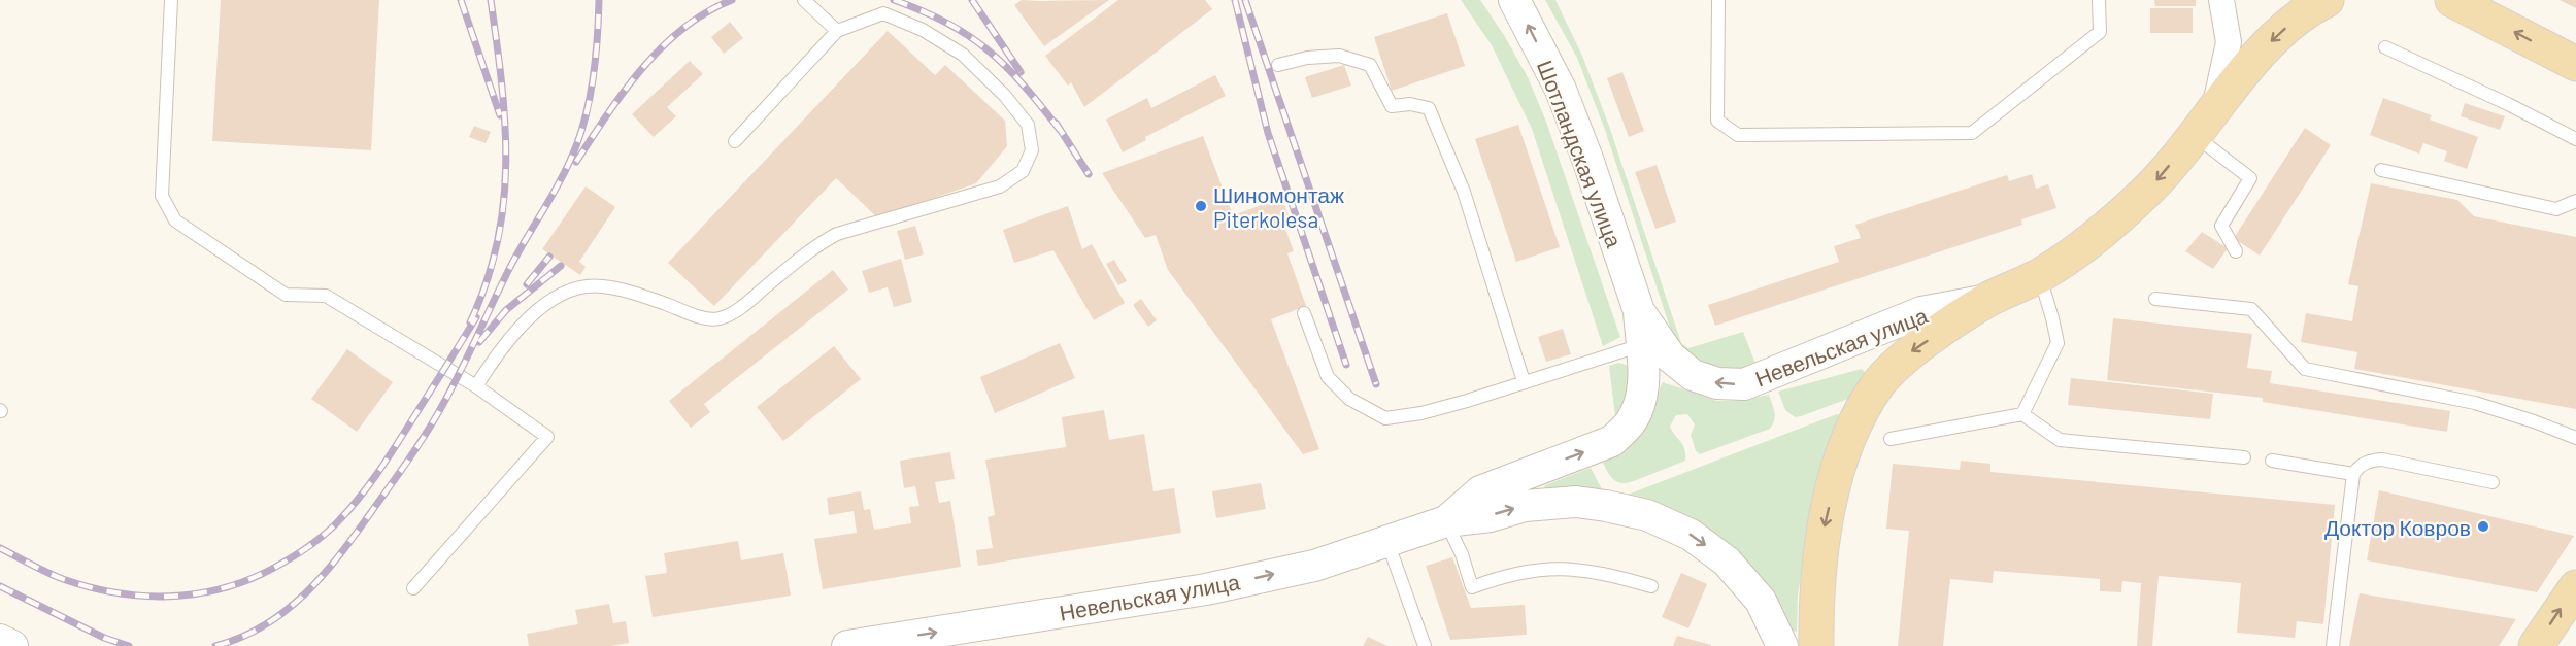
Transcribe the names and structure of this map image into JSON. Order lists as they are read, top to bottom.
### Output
{
  "streets": {
    "main road": ["Невельская улица"],
    "street": ["Шотландская улица"]
  },
  "crossings": [
    ["Шотландская улица", "Невельская улица"]
  ],
  "one_way": ["Шотландская улица"],
  "places": ["Шиномонтаж Piterkolesa", "Доктор Ковров"]
}
